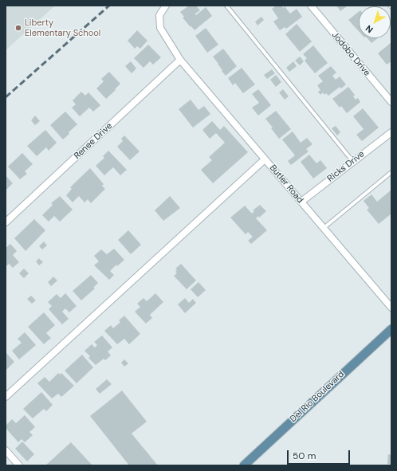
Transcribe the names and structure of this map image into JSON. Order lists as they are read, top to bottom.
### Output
{
  "streets": {
    "main road": ["Del Río Boulevard"],
    "street": [
      "Jodobo Drive",
      "Renee Drive",
      "Ricks Drive",
      "Butler Road"
    ]
  },
  "crossings": [
    ["Renee Drive", "Butler Road"],
    ["Ricks Drive", "Butler Road"]
  ],
  "places": ["Liberty Elementary School"],
  "scale_bar": "50 m",
  "north": "bottom left"
}
